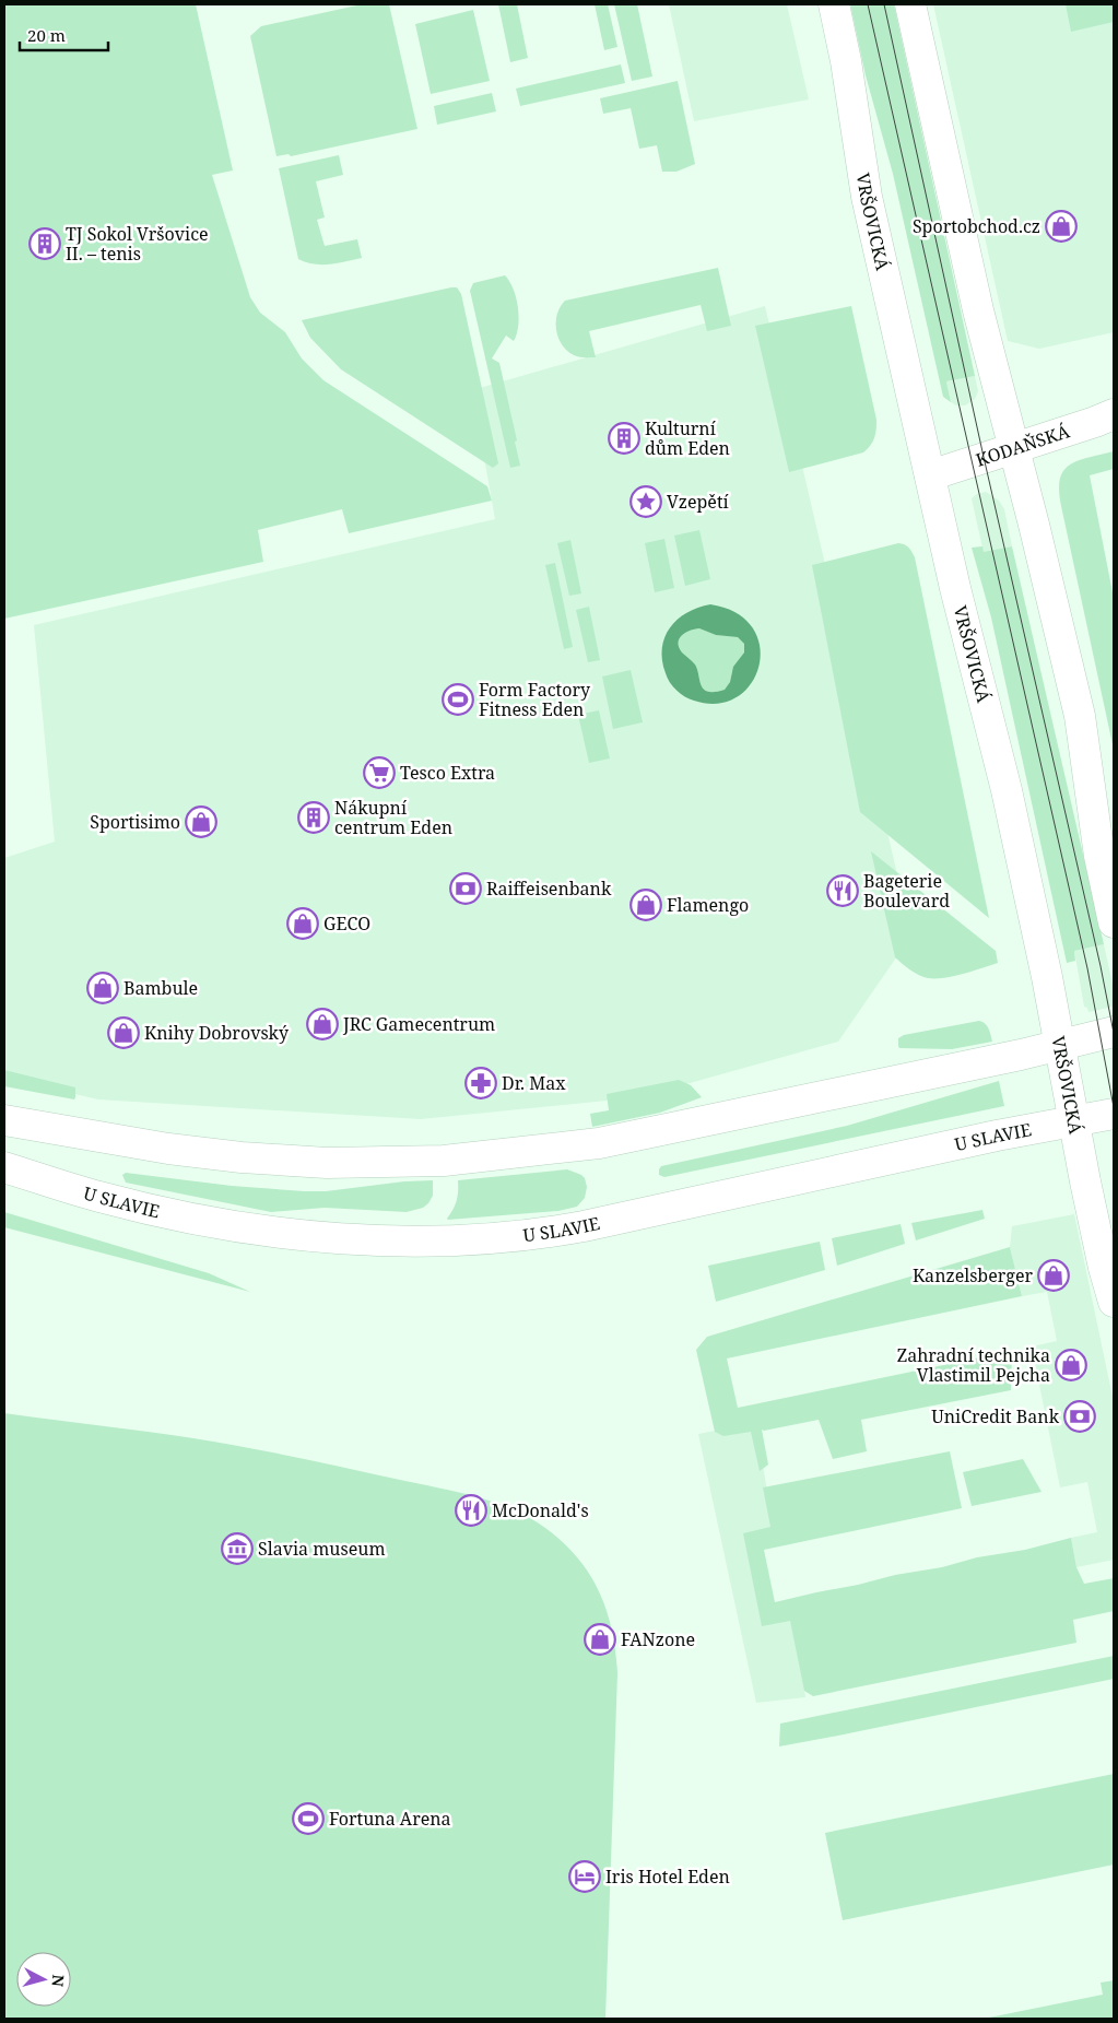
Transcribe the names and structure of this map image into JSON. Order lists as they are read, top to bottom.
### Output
{
  "streets": {
    "main road": ["VRŠOVICKÁ", "KODAŇSKÁ", "U SLAVIE"]
  },
  "crossings": [
    ["VRŠOVICKÁ", "KODAŇSKÁ"],
    ["VRŠOVICKÁ", "U SLAVIE"]
  ],
  "places": {
    "shop": [
      "Sportobchod.cz",
      "Sportisimo",
      "Flamengo",
      "GECO",
      "Bambule",
      "JRC Gamecentrum",
      "Knihy Dobrovský",
      "Kanzelsberger",
      "Zahradní technika Vlastimil Pejcha",
      "FANzone"
    ],
    "building": ["TJ Sokol Vršovice II. – tenis", "Kulturní dům Eden", "Nákupní centrum Eden"],
    "place": ["Vzepětí"],
    "sports": ["Form Factory Fitness Eden", "Fortuna Arena"],
    "supermarket": ["Tesco Extra"],
    "bank": ["Raiffeisenbank", "UniCredit Bank"],
    "restaurant": ["Bageterie Boulevard", "McDonald's"],
    "pharmacy": ["Dr. Max"],
    "museum": ["Slavia museum"],
    "hotel": ["Iris Hotel Eden"]
  },
  "scale_bar": "20 m",
  "north": "right"
}
